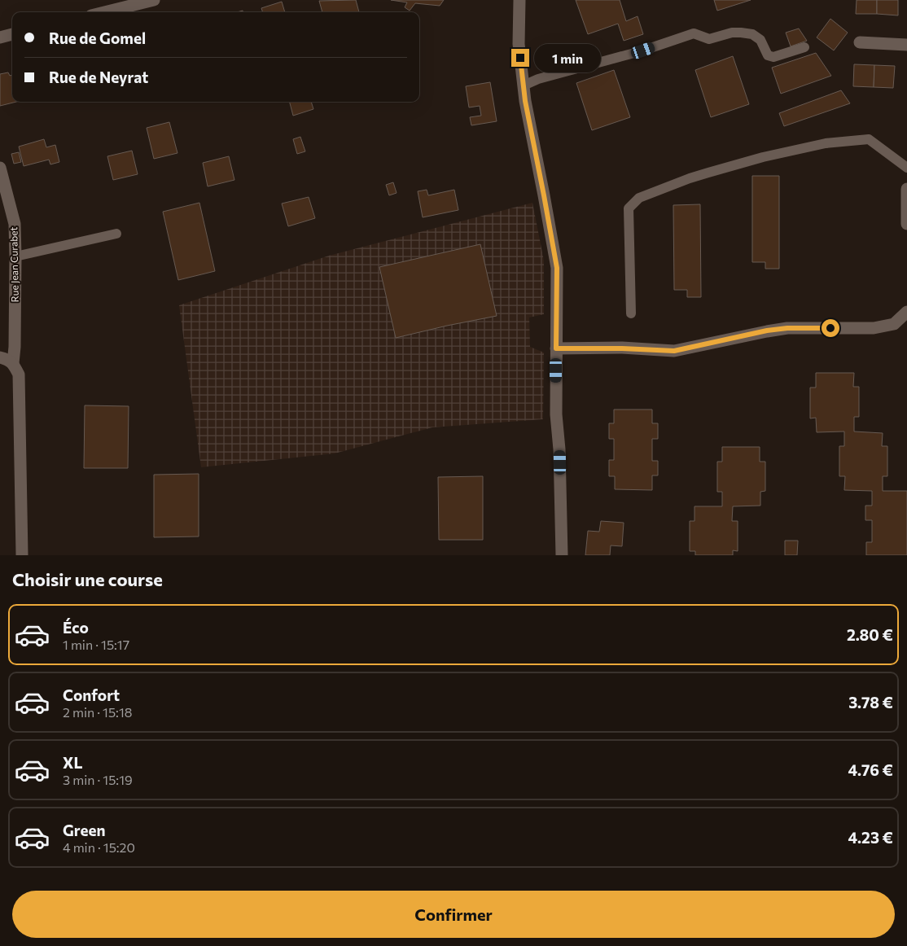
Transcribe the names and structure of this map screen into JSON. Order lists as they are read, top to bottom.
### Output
{
  "streets": {
    "street": ["Rue Jean Curabet"]
  },
  "page": {
    "banner": ["Rue de Gomel", "Rue de Neyrat"],
    "bubble": "1 min",
    "heading": "Choisir une course",
    "list": [
      {
        "name": "Éco",
        "note": "1 min · 15:17",
        "value": "2.80 €"
      },
      {
        "name": "Confort",
        "note": "2 min · 15:18",
        "value": "3.78 €"
      },
      {
        "name": "XL",
        "note": "3 min · 15:19",
        "value": "4.76 €"
      },
      {
        "name": "Green",
        "note": "4 min · 15:20",
        "value": "4.23 €"
      }
    ],
    "buttons": "Confirmer"
  }
}
